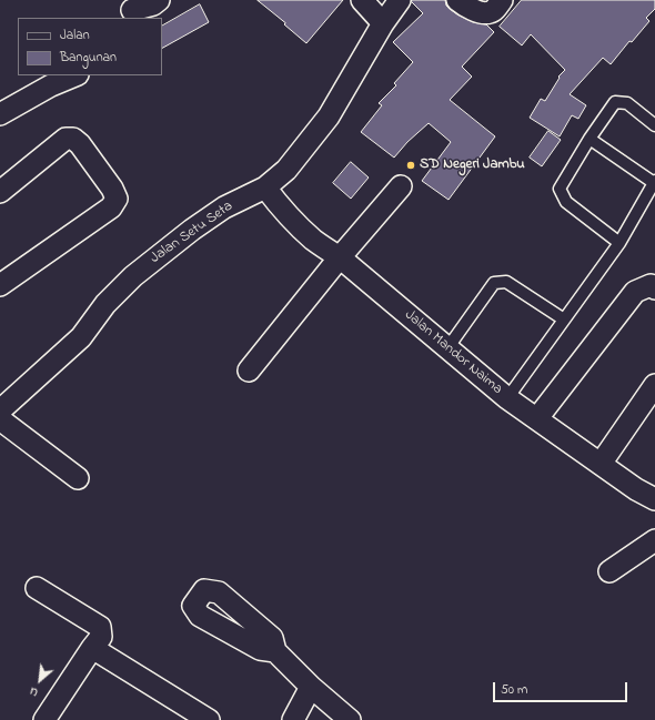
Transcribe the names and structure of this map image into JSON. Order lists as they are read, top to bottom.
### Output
{
  "streets": {
    "street": ["Jalan Setu Seta", "Jalan Mandor Naima"]
  },
  "crossings": [
    ["Jalan Setu Seta", "Jalan Mandor Naima"]
  ],
  "places": ["SD Negeri Jambu"],
  "legend": ["Jalan", "Bangunan"],
  "scale_bar": "50 m",
  "north": "bottom left"
}
